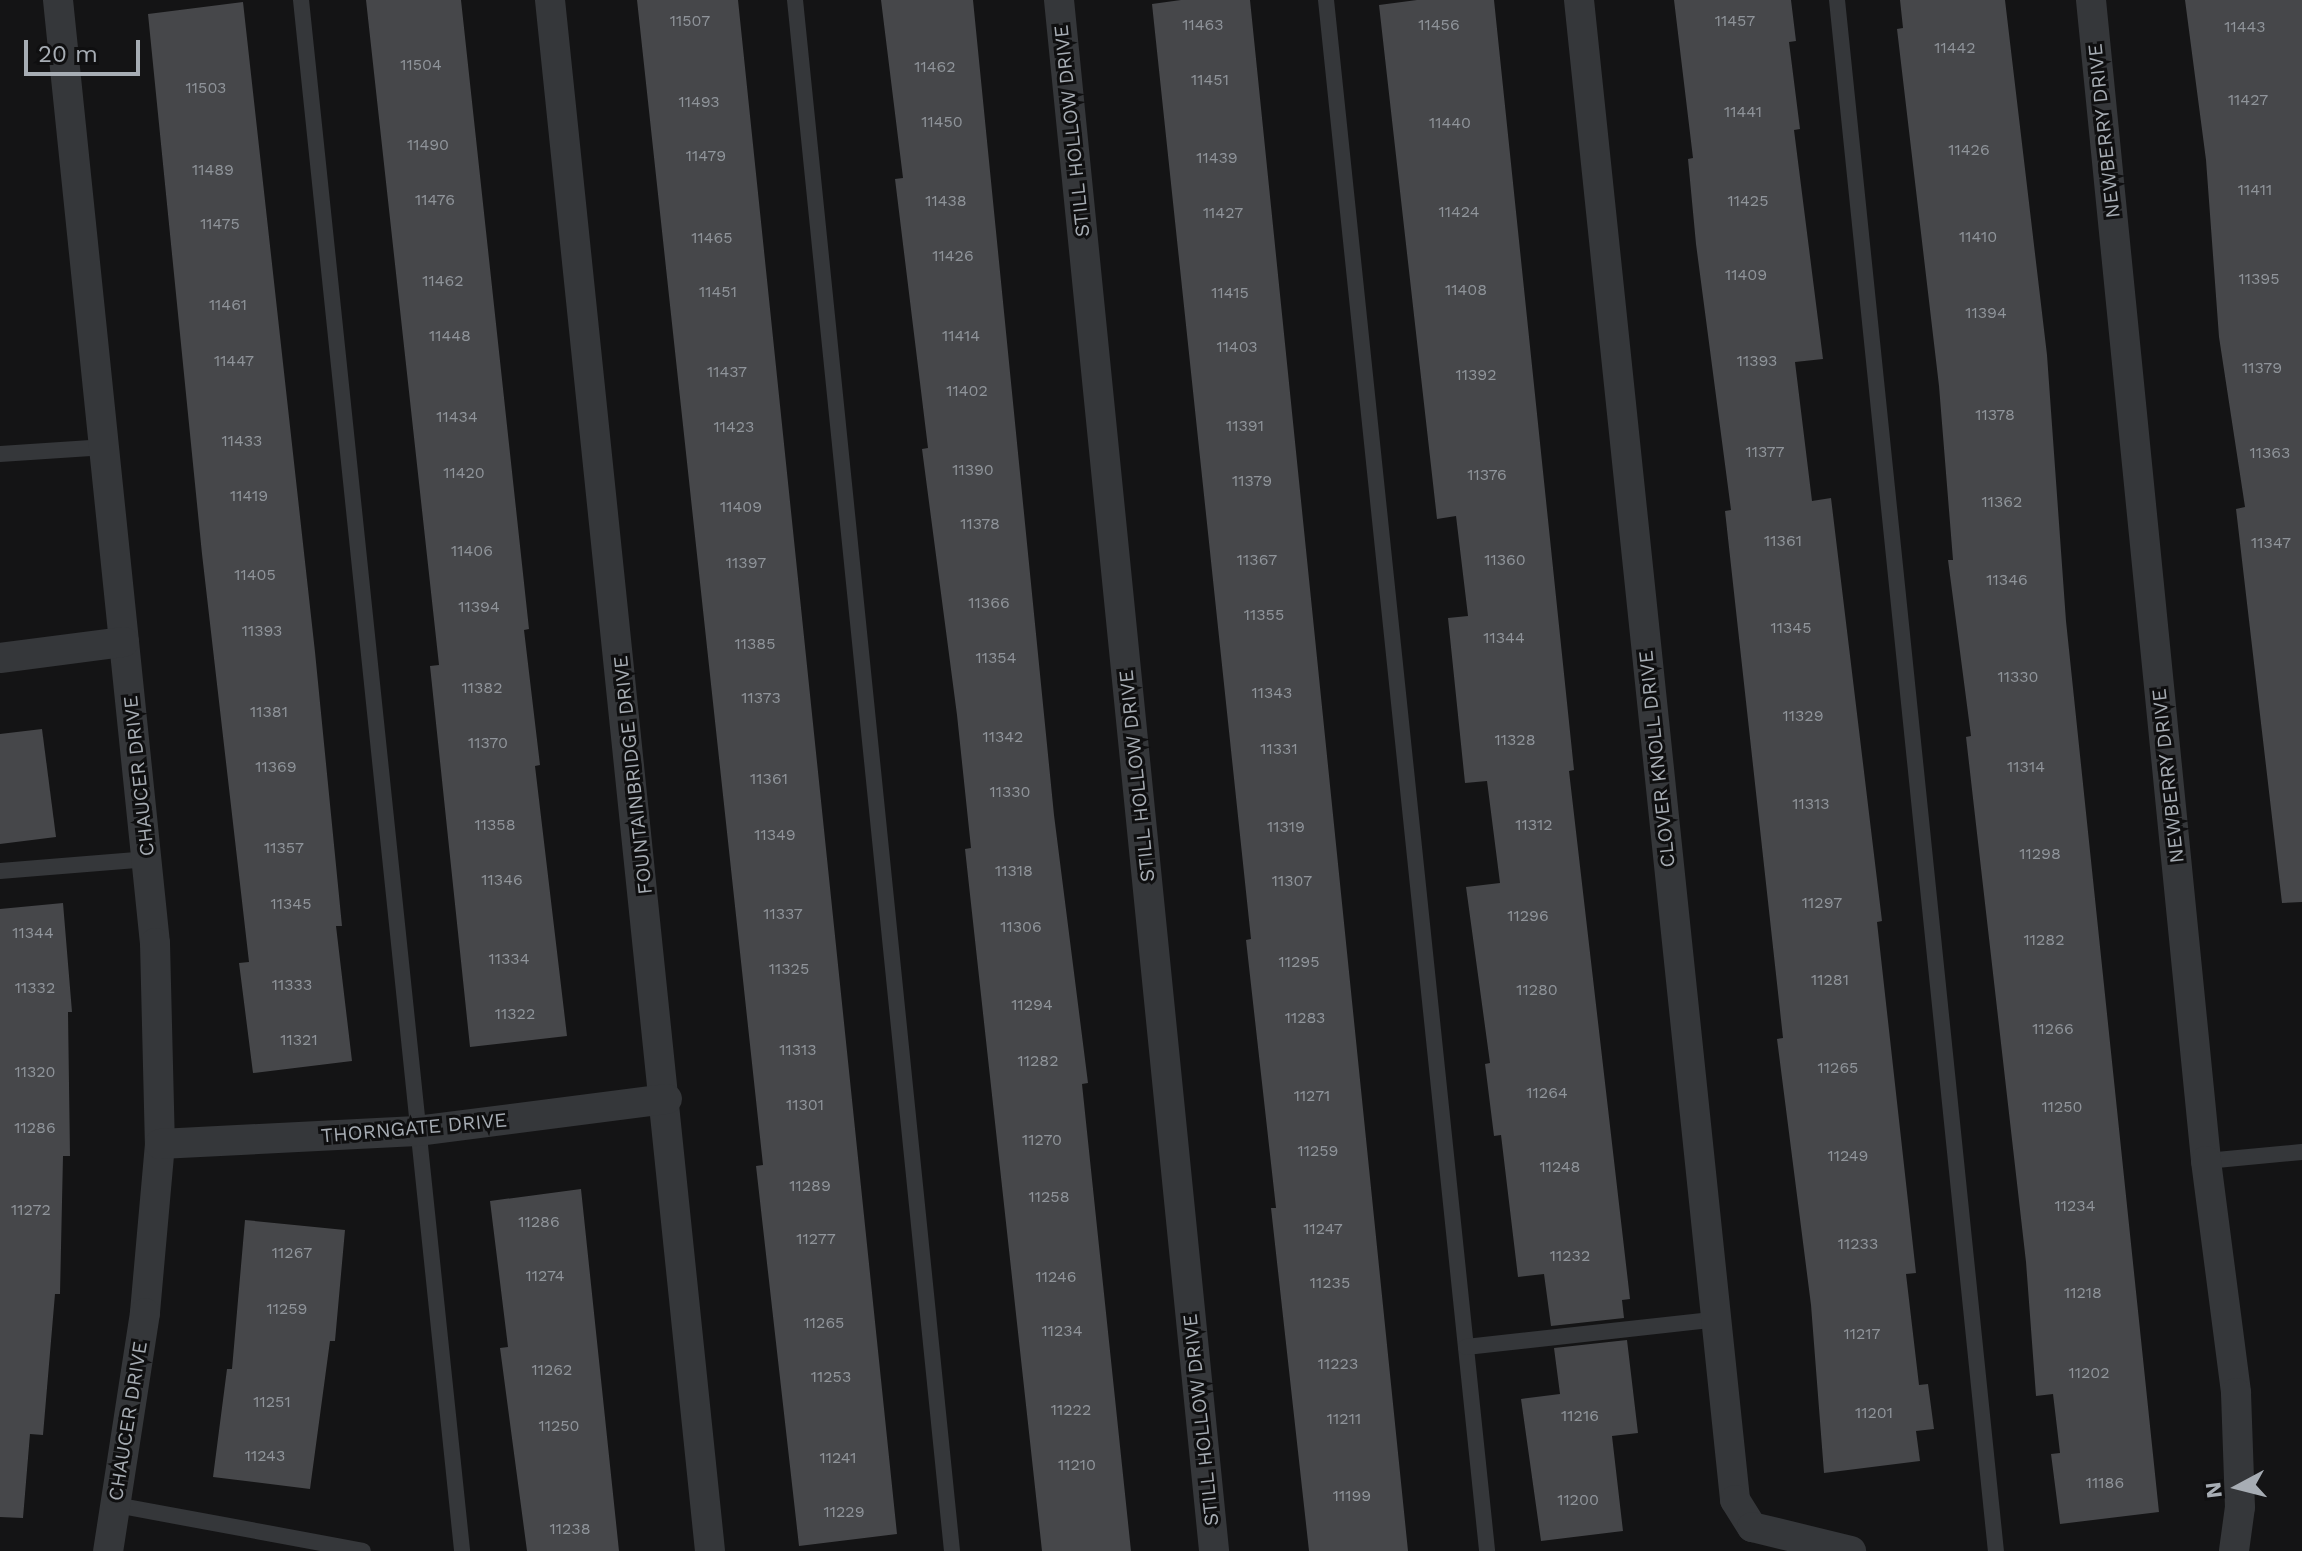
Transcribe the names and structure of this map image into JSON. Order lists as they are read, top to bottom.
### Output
{
  "streets": {
    "street": [
      "STILL HOLLOW DRIVE",
      "NEWBERRY DRIVE",
      "CLOVER KNOLL DRIVE",
      "FOUNTAINBRIDGE DRIVE",
      "CHAUCER DRIVE",
      "THORNGATE DRIVE"
    ]
  },
  "crossings": [
    ["FOUNTAINBRIDGE DRIVE", "THORNGATE DRIVE"],
    ["CHAUCER DRIVE", "THORNGATE DRIVE"]
  ],
  "house_numbers": [
    "11507",
    "11457",
    "11463",
    "11456",
    "11443",
    "11442",
    "11504",
    "11462",
    "11451",
    "11503",
    "11427",
    "11493",
    "11441",
    "11450",
    "11440",
    "11490",
    "11426",
    "11479",
    "11439",
    "11489",
    "11411",
    "11476",
    "11438",
    "11425",
    "11424",
    "11427",
    "11475",
    "11410",
    "11465",
    "11426",
    "11409",
    "11395",
    "11462",
    "11408",
    "11451",
    "11415",
    "11461",
    "11394",
    "11448",
    "11414",
    "11403",
    "11447",
    "11393",
    "11379",
    "11437",
    "11392",
    "11402",
    "11378",
    "11434",
    "11391",
    "11423",
    "11433",
    "11377",
    "11363",
    "11390",
    "11420",
    "11376",
    "11379",
    "11419",
    "11362",
    "11409",
    "11378",
    "11361",
    "11347",
    "11406",
    "11367",
    "11360",
    "11397",
    "11405",
    "11346",
    "11366",
    "11394",
    "11355",
    "11345",
    "11393",
    "11344",
    "11385",
    "11354",
    "11330",
    "11382",
    "11343",
    "11373",
    "11381",
    "11329",
    "11342",
    "11328",
    "11370",
    "11331",
    "11369",
    "11314",
    "11361",
    "11330",
    "11313",
    "11358",
    "11312",
    "11319",
    "11349",
    "11357",
    "11298",
    "11318",
    "11346",
    "11307",
    "11297",
    "11345",
    "11337",
    "11296",
    "11306",
    "11344",
    "11282",
    "11334",
    "11295",
    "11325",
    "11281",
    "11333",
    "11332",
    "11280",
    "11294",
    "11322",
    "11283",
    "11266",
    "11321",
    "11313",
    "11282",
    "11265",
    "11320",
    "11264",
    "11271",
    "11301",
    "11250",
    "11286",
    "11270",
    "11259",
    "11249",
    "11248",
    "11289",
    "11258",
    "11234",
    "11272",
    "11286",
    "11247",
    "11277",
    "11233",
    "11267",
    "11232",
    "11274",
    "11246",
    "11235",
    "11218",
    "11259",
    "11265",
    "11234",
    "11217",
    "11223",
    "11262",
    "11202",
    "11253",
    "11251",
    "11222",
    "11201",
    "11216",
    "11211",
    "11250",
    "11243",
    "11241",
    "11210",
    "11186",
    "11199",
    "11200",
    "11229",
    "11238"
  ],
  "scale_bar": "20 m",
  "north": "left"
}
